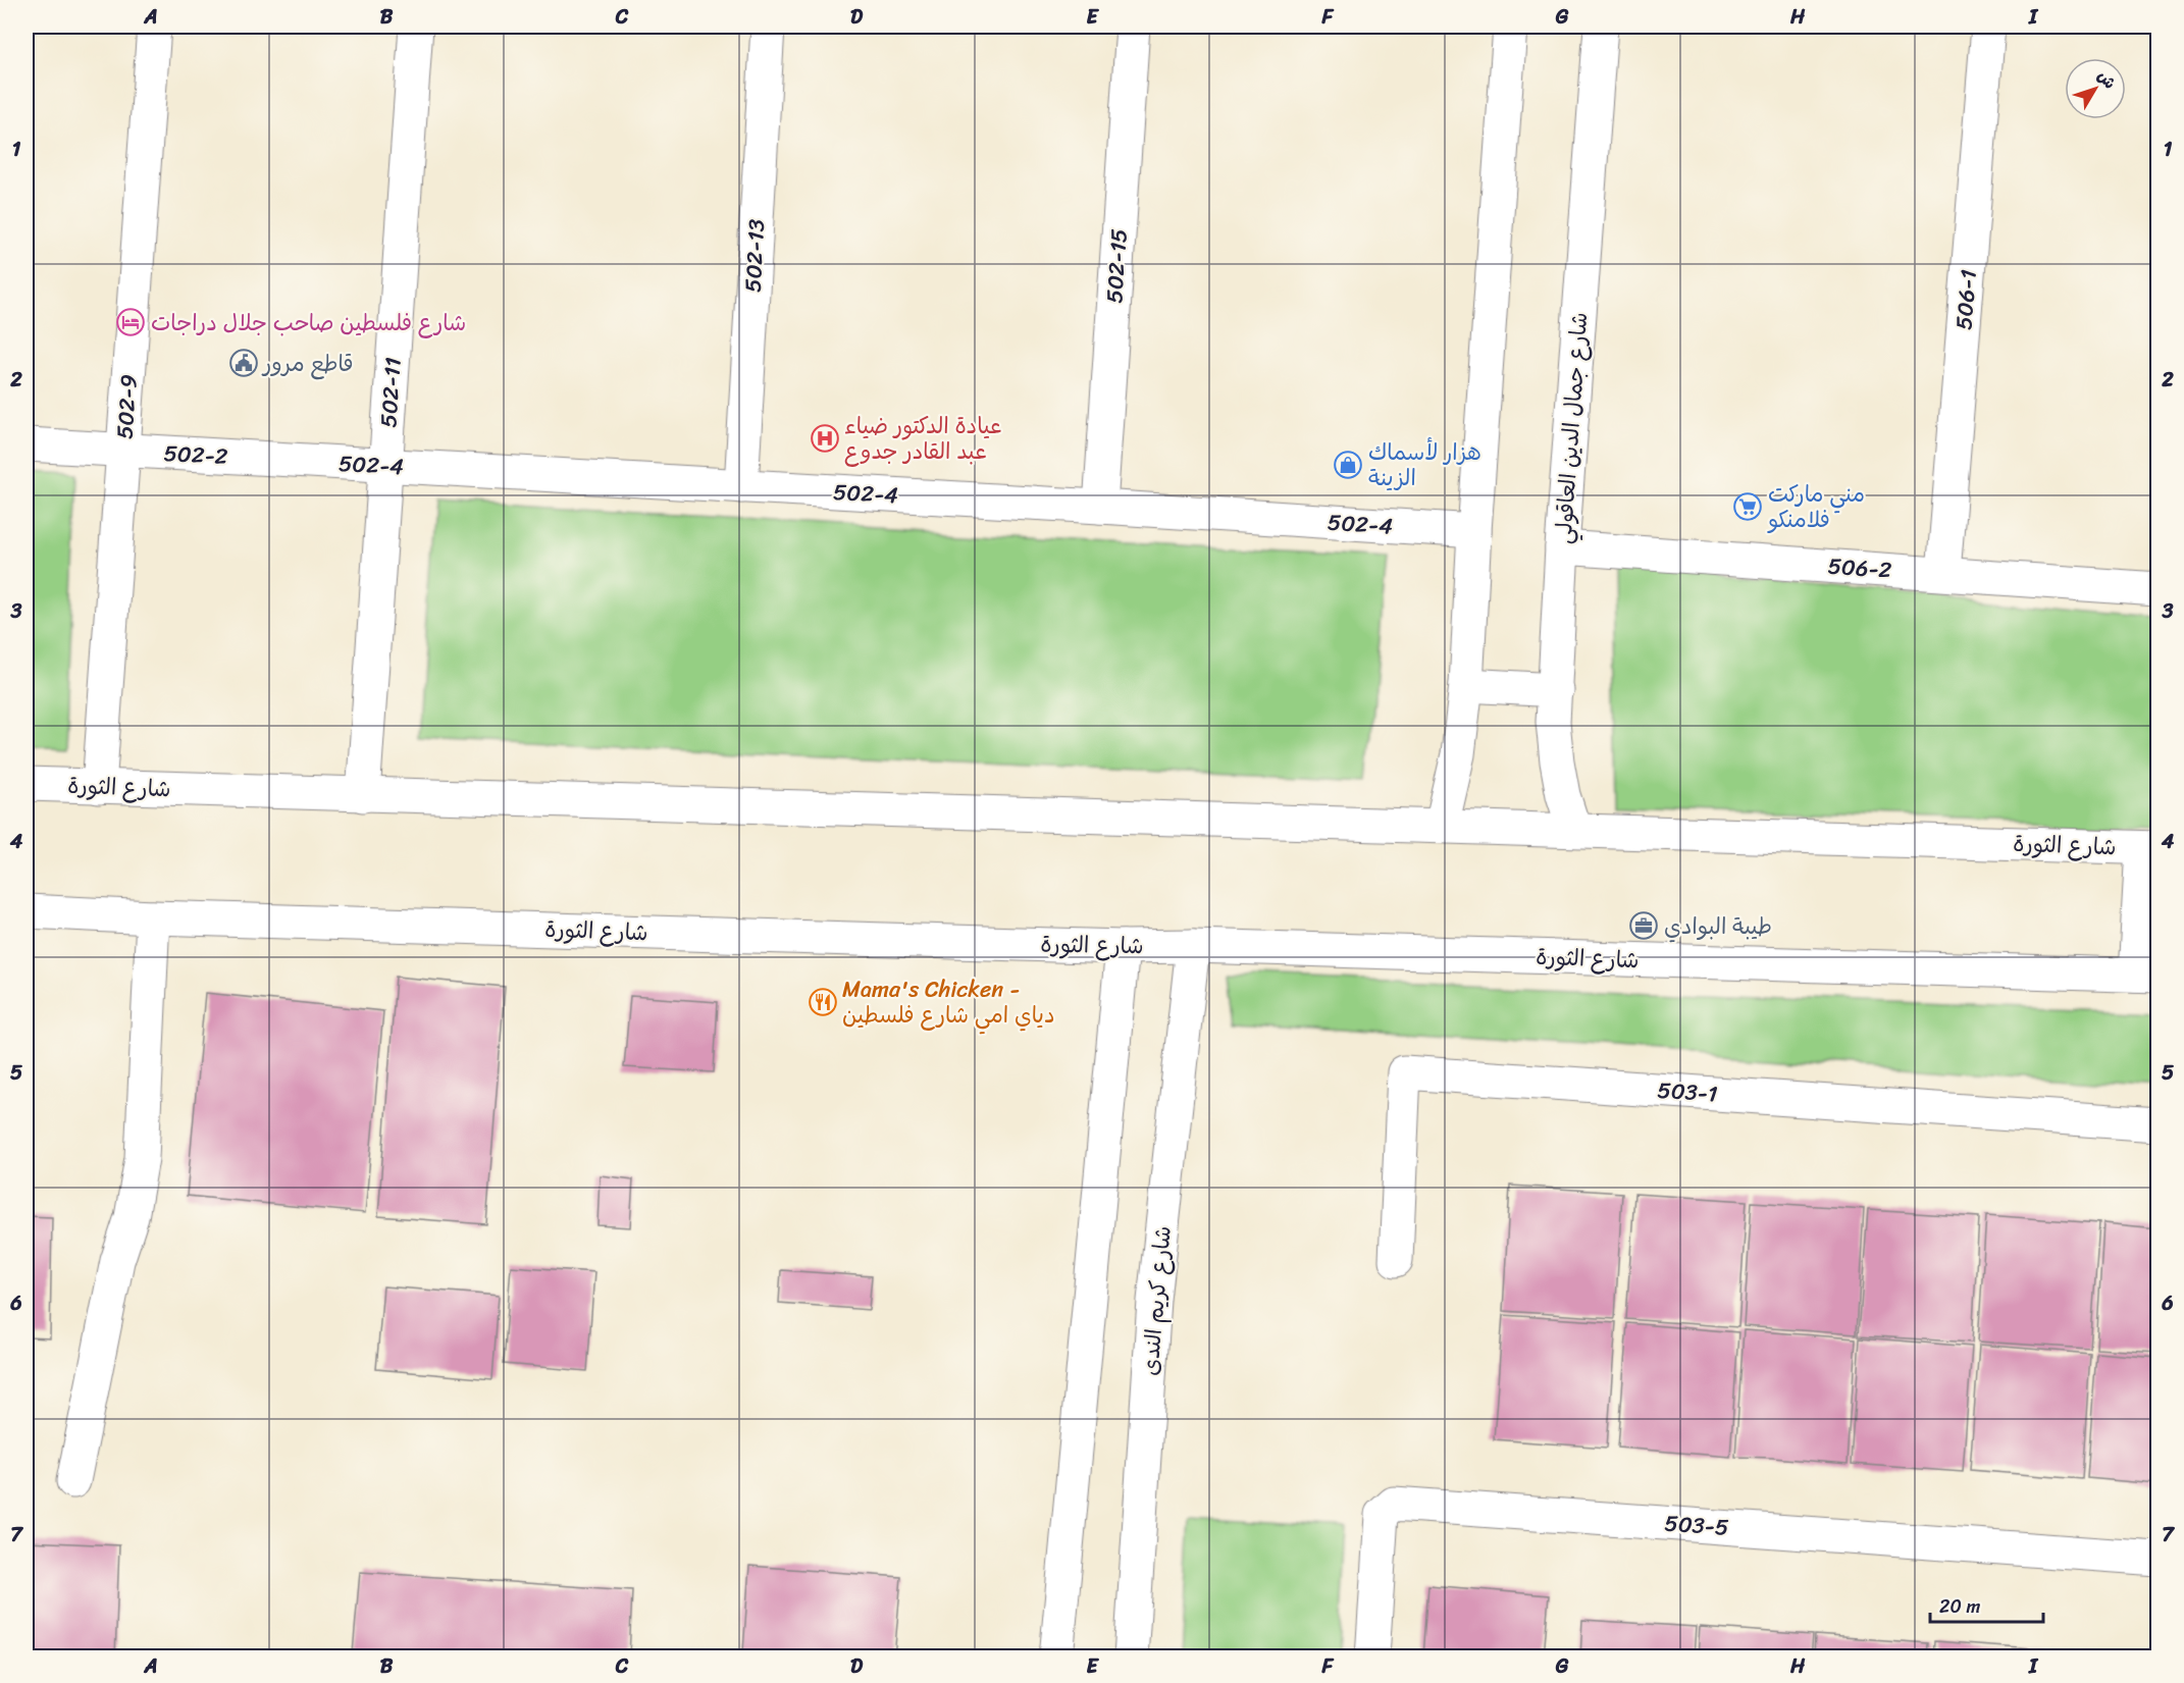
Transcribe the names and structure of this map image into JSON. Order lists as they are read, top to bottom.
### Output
{
  "streets": {
    "street": [
      "502-13",
      "502-15",
      "506-1",
      "502-11",
      "502-9",
      "شارع جمال الدين العاقولي",
      "502-2",
      "502-4",
      "506-2",
      "شارع الثورة",
      "503-1",
      "شارع كريم الندى",
      "503-5"
    ]
  },
  "crossings": [
    ["502-13", "502-4"],
    ["502-15", "502-4"],
    ["506-1", "506-2"],
    ["502-11", "502-4"],
    ["502-11", "شارع الثورة"],
    ["502-9", "502-2"],
    ["502-9", "شارع الثورة"],
    ["شارع جمال الدين العاقولي", "506-2"],
    ["شارع جمال الدين العاقولي", "شارع الثورة"],
    ["502-2", "502-4"],
    ["شارع الثورة", "شارع كريم الندى"]
  ],
  "places": {
    "hotel": ["شارع فلسطين صاحب جلال دراجات"],
    "public building": ["قاطع مرور"],
    "hospital": ["عيادة الدكتور ضياء عبد القادر جدوع"],
    "shop": ["هزار لأسماك الزينة"],
    "supermarket": ["مني ماركت فلامنكو"],
    "office": ["طيبة البوادي"],
    "restaurant": ["Mama's Chicken - دياي امي شارع فلسطين"]
  },
  "scale_bar": "20 m",
  "north": "top right",
  "grid": {
    "columns": [
      "A",
      "B",
      "C",
      "D",
      "E",
      "F",
      "G",
      "H",
      "I"
    ],
    "rows": [
      "1",
      "2",
      "3",
      "4",
      "5",
      "6",
      "7"
    ]
  }
}
